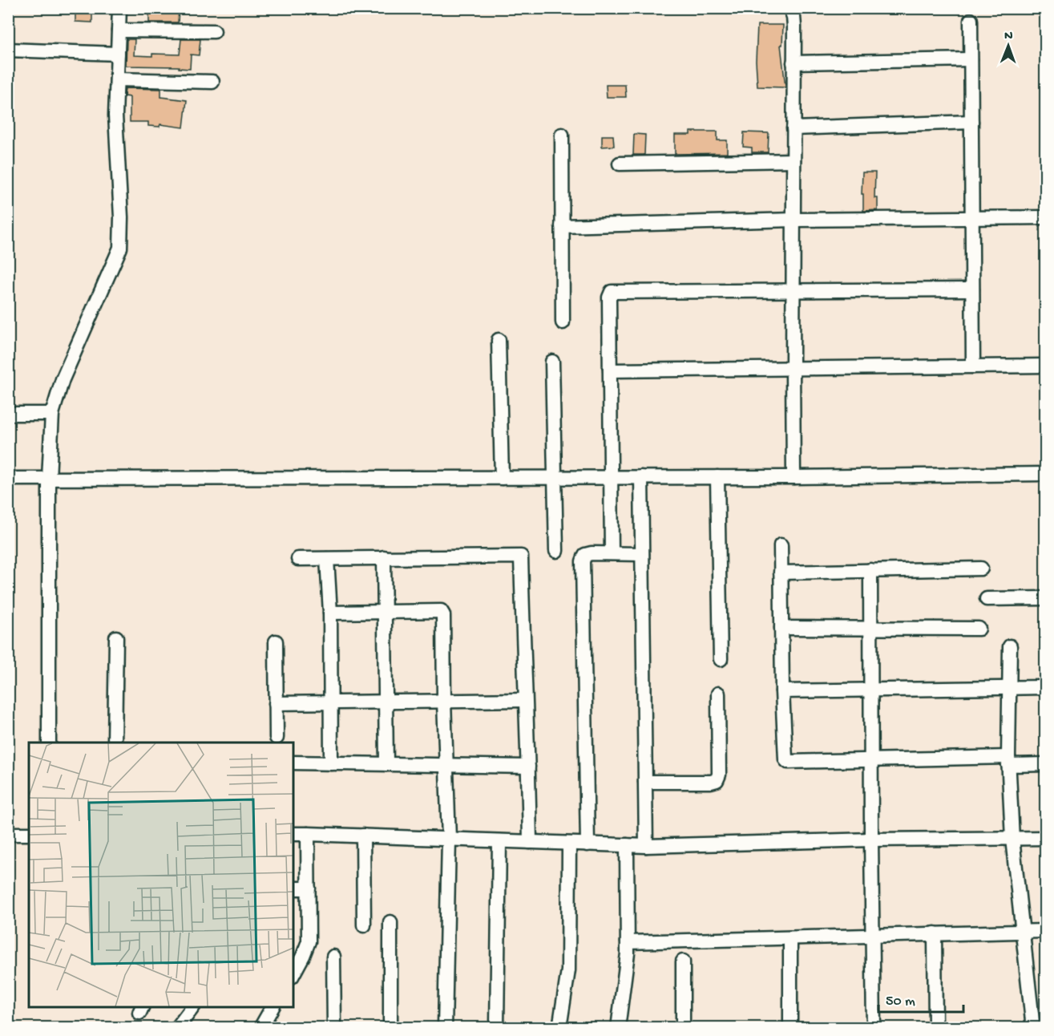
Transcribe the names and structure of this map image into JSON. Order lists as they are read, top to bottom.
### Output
{
  "scale_bar": "50 m",
  "north": "top"
}
